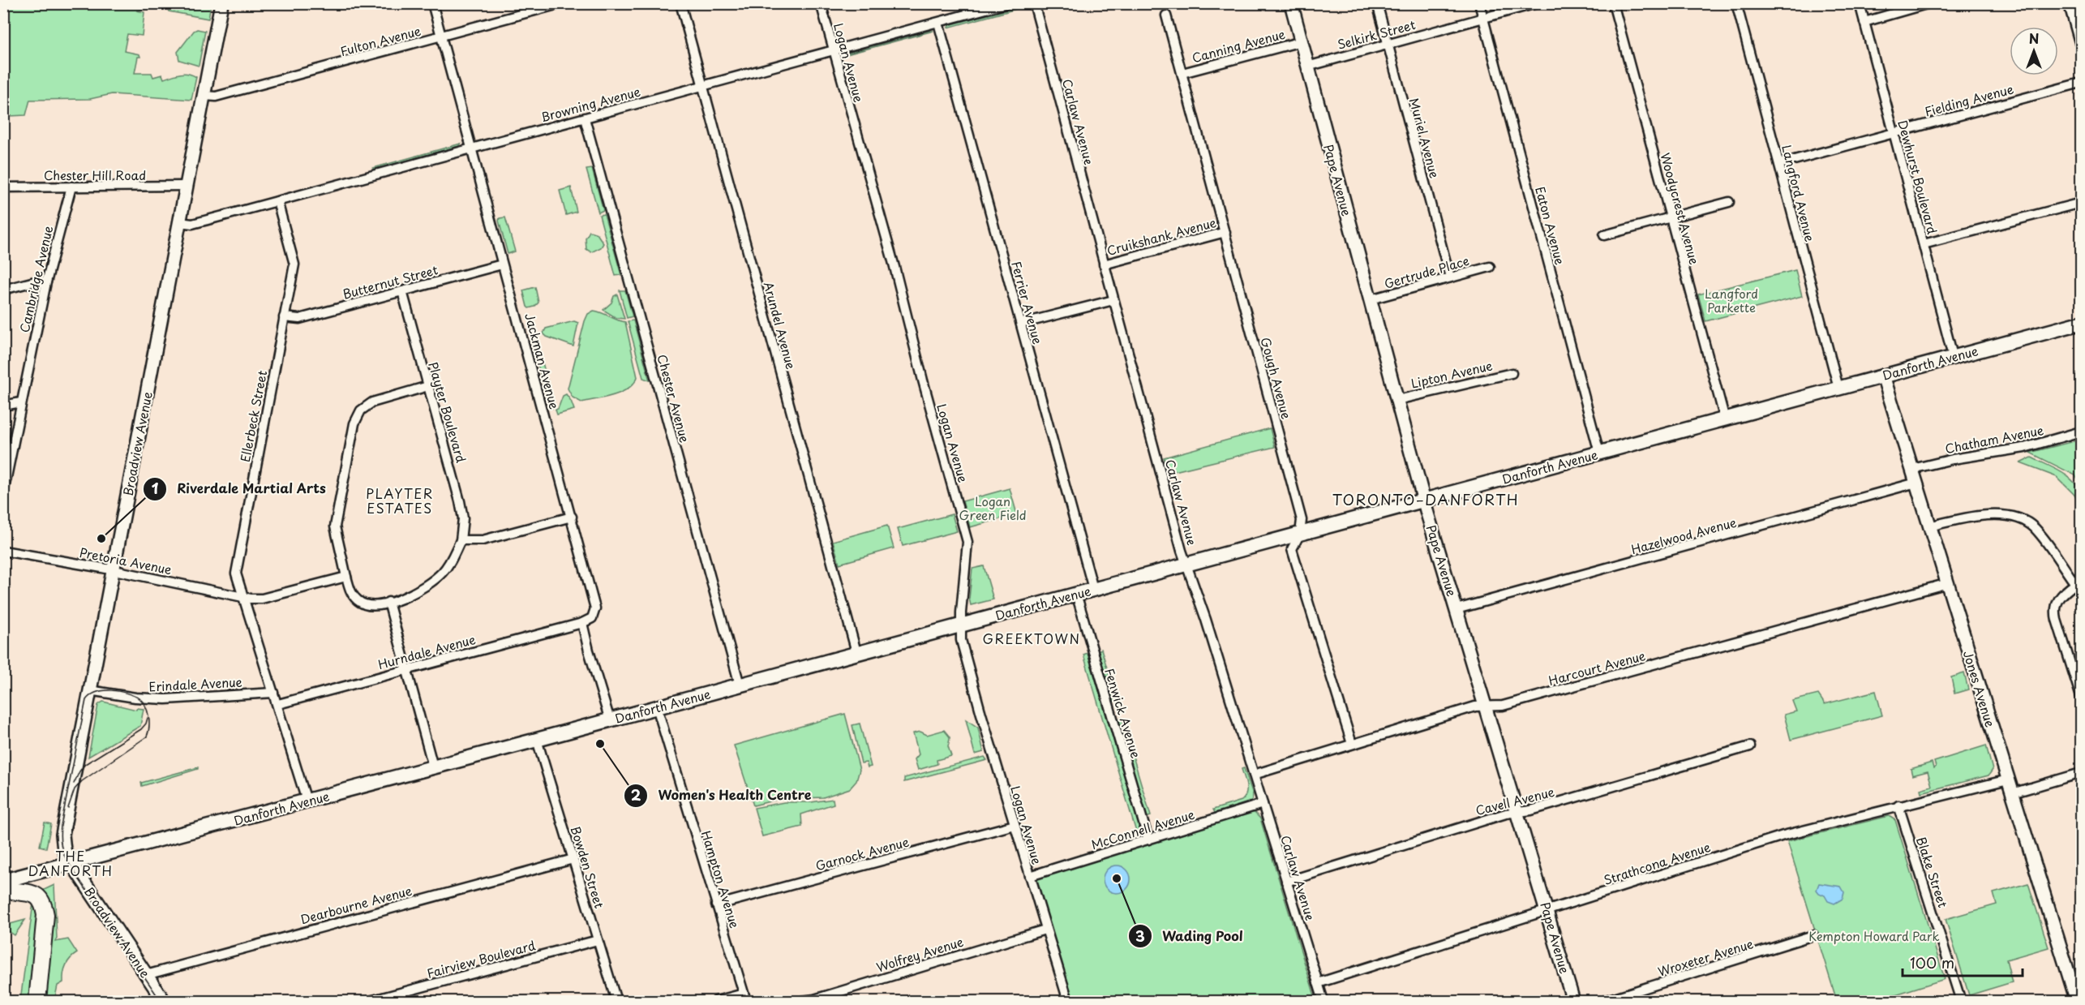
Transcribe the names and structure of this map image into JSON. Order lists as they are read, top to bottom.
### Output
{
  "streets": {
    "main road": [
      "Pape Avenue",
      "Danforth Avenue",
      "Broadview Avenue",
      "Jones Avenue"
    ],
    "street": [
      "Selkirk Street",
      "Fulton Avenue",
      "Canning Avenue",
      "Logan Avenue",
      "Fielding Avenue",
      "Browning Avenue",
      "Carlaw Avenue",
      "Muriel Avenue",
      "Chester Hill Road",
      "Dewhurst Boulevard",
      "Langford Avenue",
      "Woodycrest Avenue",
      "Eaton Avenue",
      "Cruikshank Avenue",
      "Gertrude Place",
      "Cambridge Avenue",
      "Butternut Street",
      "Ferrier Avenue",
      "Arundel Avenue",
      "Jackman Avenue",
      "Lipton Avenue",
      "Gough Avenue",
      "Chester Avenue",
      "Playter Boulevard",
      "Ellerbeck Street",
      "Chatham Avenue",
      "Hazelwood Avenue",
      "Pretoria Avenue",
      "Hurndale Avenue",
      "Harcourt Avenue",
      "Erindale Avenue",
      "Fenwick Avenue",
      "Cavell Avenue",
      "McConnell Avenue",
      "Garnock Avenue",
      "Strathcona Avenue",
      "Bowden Street",
      "Blake Street",
      "Hampton Avenue",
      "Dearbourne Avenue",
      "Wolfrey Avenue",
      "Wroxeter Avenue",
      "Fairview Boulevard"
    ]
  },
  "crossings": [
    ["Selkirk Street", "Muriel Avenue"],
    ["Selkirk Street", "Pape Avenue"],
    ["Selkirk Street", "Eaton Avenue"],
    ["Fulton Avenue", "Jackman Avenue"],
    ["Fulton Avenue", "Broadview Avenue"],
    ["Canning Avenue", "Pape Avenue"],
    ["Canning Avenue", "Gough Avenue"],
    ["Logan Avenue", "Browning Avenue"],
    ["Logan Avenue", "Danforth Avenue"],
    ["Logan Avenue", "McConnell Avenue"],
    ["Logan Avenue", "Garnock Avenue"],
    ["Logan Avenue", "Wolfrey Avenue"],
    ["Fielding Avenue", "Dewhurst Boulevard"],
    ["Fielding Avenue", "Langford Avenue"],
    ["Browning Avenue", "Ferrier Avenue"],
    ["Browning Avenue", "Arundel Avenue"],
    ["Browning Avenue", "Jackman Avenue"],
    ["Browning Avenue", "Chester Avenue"],
    ["Browning Avenue", "Ellerbeck Street"],
    ["Browning Avenue", "Broadview Avenue"],
    ["Carlaw Avenue", "Cruikshank Avenue"],
    ["Carlaw Avenue", "Danforth Avenue"],
    ["Carlaw Avenue", "Harcourt Avenue"],
    ["Carlaw Avenue", "Cavell Avenue"],
    ["Carlaw Avenue", "McConnell Avenue"],
    ["Carlaw Avenue", "Strathcona Avenue"],
    ["Muriel Avenue", "Gertrude Place"],
    ["Chester Hill Road", "Cambridge Avenue"],
    ["Chester Hill Road", "Broadview Avenue"],
    ["Dewhurst Boulevard", "Danforth Avenue"],
    ["Pape Avenue", "Gertrude Place"],
    ["Pape Avenue", "Danforth Avenue"],
    ["Pape Avenue", "Lipton Avenue"],
    ["Pape Avenue", "Hazelwood Avenue"],
    ["Pape Avenue", "Harcourt Avenue"],
    ["Pape Avenue", "Cavell Avenue"],
    ["Pape Avenue", "Strathcona Avenue"],
    ["Langford Avenue", "Danforth Avenue"],
    ["Woodycrest Avenue", "Danforth Avenue"],
    ["Eaton Avenue", "Danforth Avenue"],
    ["Cruikshank Avenue", "Gough Avenue"],
    ["Butternut Street", "Jackman Avenue"],
    ["Butternut Street", "Playter Boulevard"],
    ["Butternut Street", "Ellerbeck Street"],
    ["Ferrier Avenue", "Danforth Avenue"],
    ["Arundel Avenue", "Danforth Avenue"],
    ["Jackman Avenue", "Hurndale Avenue"],
    ["Danforth Avenue", "Gough Avenue"],
    ["Danforth Avenue", "Chester Avenue"],
    ["Danforth Avenue", "Ellerbeck Street"],
    ["Danforth Avenue", "Broadview Avenue"],
    ["Danforth Avenue", "Jones Avenue"],
    ["Danforth Avenue", "Fenwick Avenue"],
    ["Danforth Avenue", "Bowden Street"],
    ["Danforth Avenue", "Hampton Avenue"],
    ["Gough Avenue", "Harcourt Avenue"],
    ["Ellerbeck Street", "Pretoria Avenue"],
    ["Ellerbeck Street", "Hurndale Avenue"],
    ["Ellerbeck Street", "Erindale Avenue"],
    ["Chatham Avenue", "Jones Avenue"],
    ["Broadview Avenue", "Pretoria Avenue"],
    ["Broadview Avenue", "Erindale Avenue"],
    ["Broadview Avenue", "Dearbourne Avenue"],
    ["Hazelwood Avenue", "Jones Avenue"],
    ["Harcourt Avenue", "Jones Avenue"],
    ["Jones Avenue", "Strathcona Avenue"],
    ["Fenwick Avenue", "McConnell Avenue"],
    ["Garnock Avenue", "Hampton Avenue"],
    ["Strathcona Avenue", "Blake Street"],
    ["Bowden Street", "Dearbourne Avenue"],
    ["Bowden Street", "Fairview Boulevard"]
  ],
  "districts": [
    "PLAYTER ESTATES",
    "TORONTO–DANFORTH",
    "GREEKTOWN",
    "THE DANFORTH"
  ],
  "parks": ["Langford Parkette", "Logan Green Field", "Kempton Howard Park"],
  "places": ["Riverdale Martial Arts", "Women's Health Centre", "Wading Pool"],
  "scale_bar": "100 m",
  "north": "top"
}
